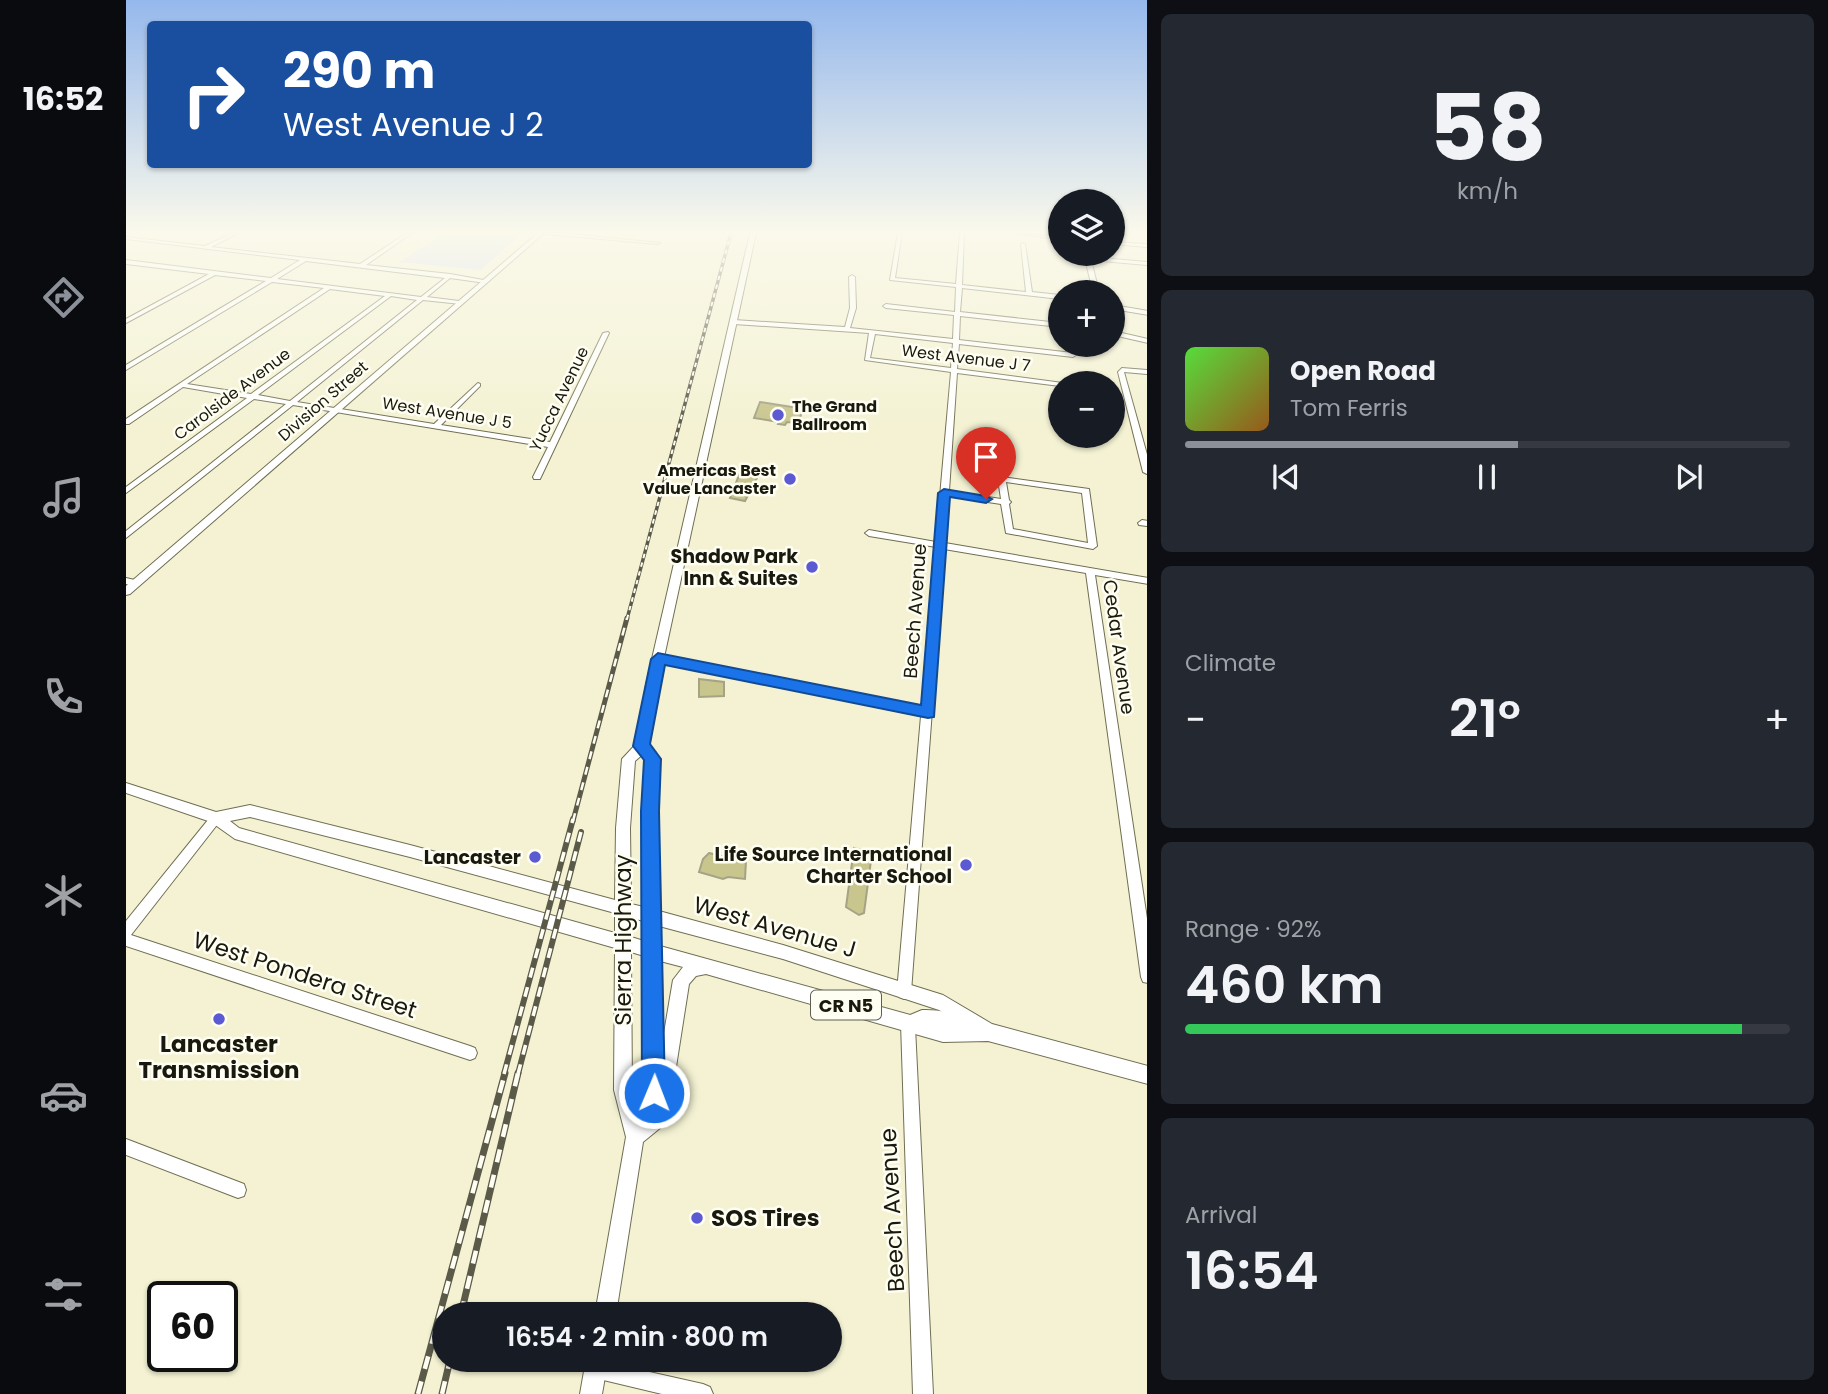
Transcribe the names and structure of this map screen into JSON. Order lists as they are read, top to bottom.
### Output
{
  "streets": {
    "main road": [
      "Division Street",
      "West Avenue J",
      "Sierra Highway",
      "CR N5"
    ],
    "street": [
      "West Avenue J 7",
      "Carolside Avenue",
      "Yucca Avenue",
      "West Avenue J 5",
      "Beech Avenue",
      "Cedar Avenue",
      "West Pondera Street"
    ]
  },
  "crossings": [
    ["West Avenue J 7", "Beech Avenue"],
    ["Carolside Avenue", "West Avenue J 5"],
    ["Yucca Avenue", "West Avenue J 5"],
    ["Division Street", "West Avenue J 5"],
    ["Beech Avenue", "West Avenue J"],
    ["West Avenue J", "Sierra Highway"]
  ],
  "places": [
    "The Grand Ballroom",
    "Americas Best Value Lancaster",
    "Shadow Park Inn & Suites",
    "Lancaster",
    "Life Source International Charter School",
    "Lancaster Transmission",
    "SOS Tires"
  ],
  "page": {
    "tabs": "16:52",
    "tile": [
      ["58", "km/h"],
      "Climate",
      ["Range · 92%", "460 km"],
      ["Arrival", "16:54"]
    ],
    "turn": ["290 m", "West Avenue J 2"],
    "map_buttons": ["+", "−"],
    "song": ["Open Road", "Tom Ferris"],
    "heat": ["−", "21°", "+"],
    "limit": "60",
    "trip": "16:54 · 2 min · 800 m"
  }
}
